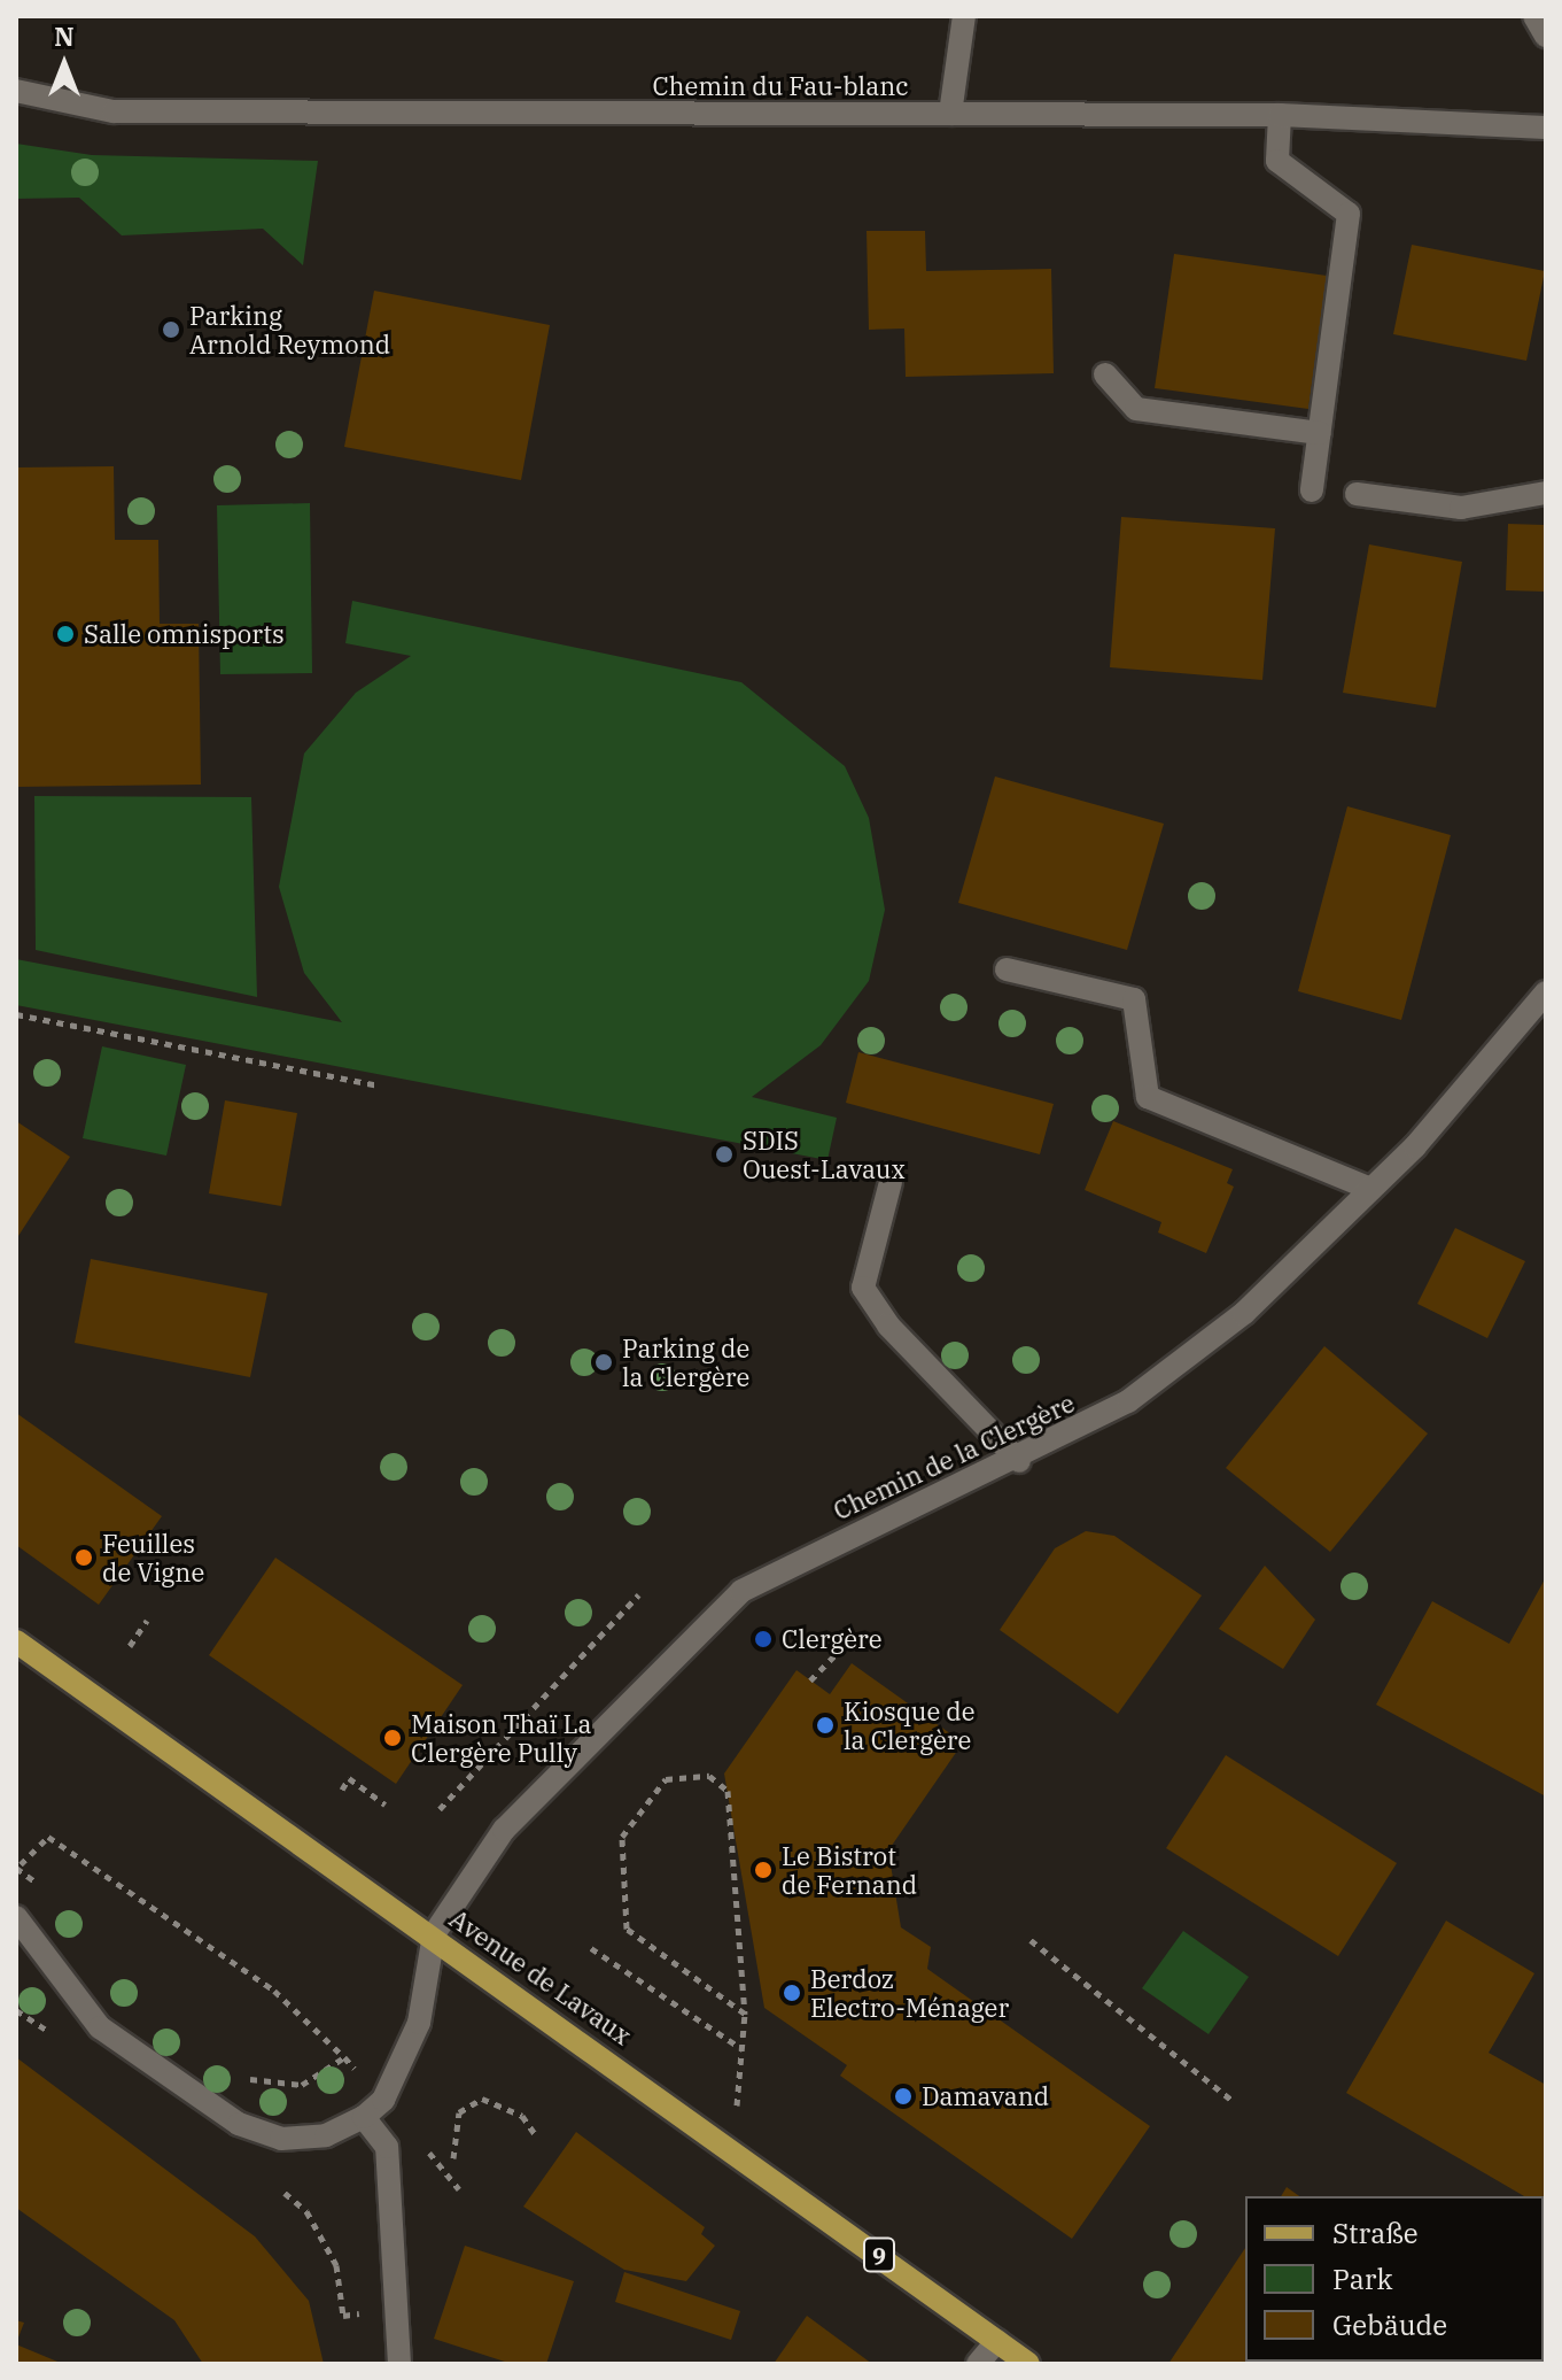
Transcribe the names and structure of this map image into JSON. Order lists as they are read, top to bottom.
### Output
{
  "streets": {
    "main road": ["Avenue de Lavaux", "9"],
    "street": ["Chemin du Fau-blanc", "Chemin de la Clergère"]
  },
  "crossings": [
    ["Chemin de la Clergère", "Avenue de Lavaux"]
  ],
  "places": [
    "Parking Arnold Reymond",
    "Salle omnisports",
    "SDIS Ouest-Lavaux",
    "Parking de la Clergère",
    "Feuilles de Vigne",
    "Clergère",
    "Kiosque de la Clergère",
    "Maison Thaï La Clergère Pully",
    "Le Bistrot de Fernand",
    "Berdoz Electro-Ménager",
    "Damavand"
  ],
  "legend": ["Straße", "Park", "Gebäude"],
  "north": "top"
}
